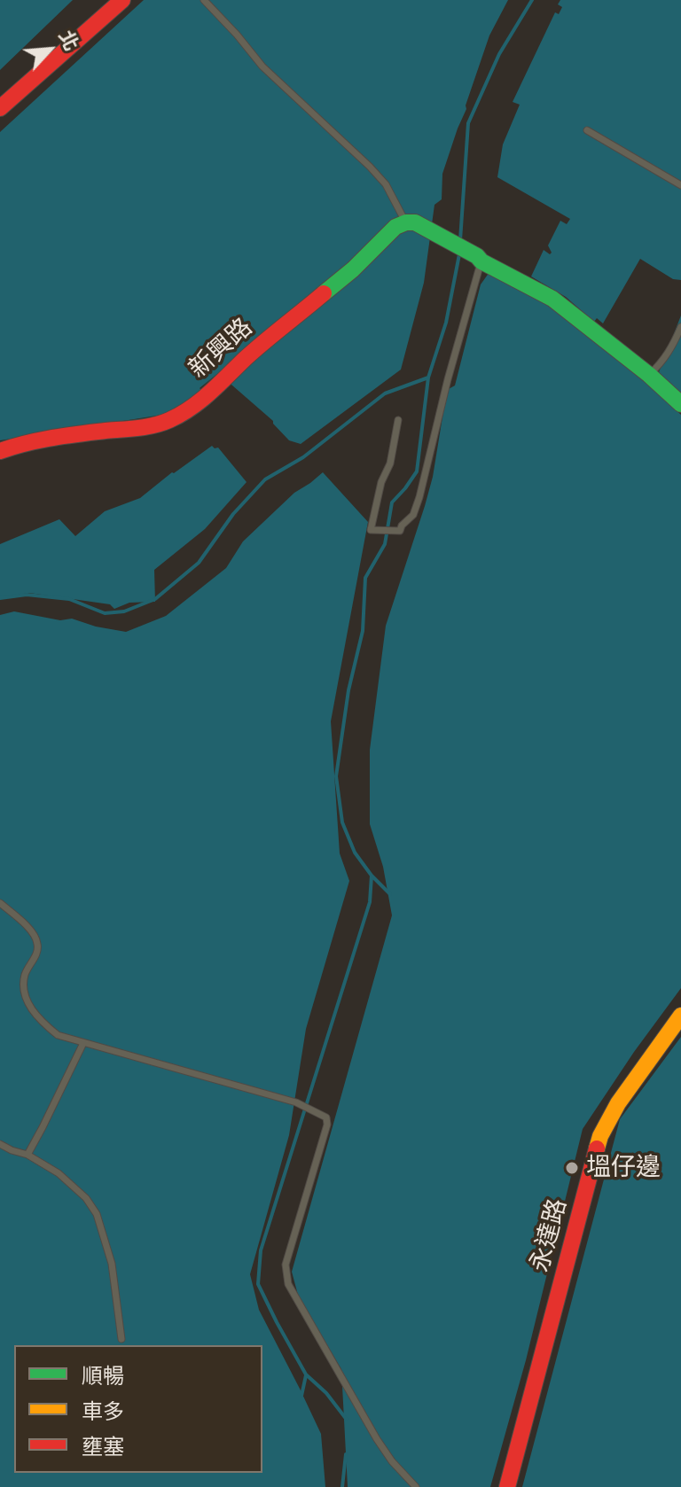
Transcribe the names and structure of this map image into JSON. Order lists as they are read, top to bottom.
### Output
{
  "streets": {
    "street": ["新興路", "永達路"]
  },
  "places": ["塭仔邊"],
  "legend": ["順暢", "車多", "壅塞"],
  "north": "top right"
}
